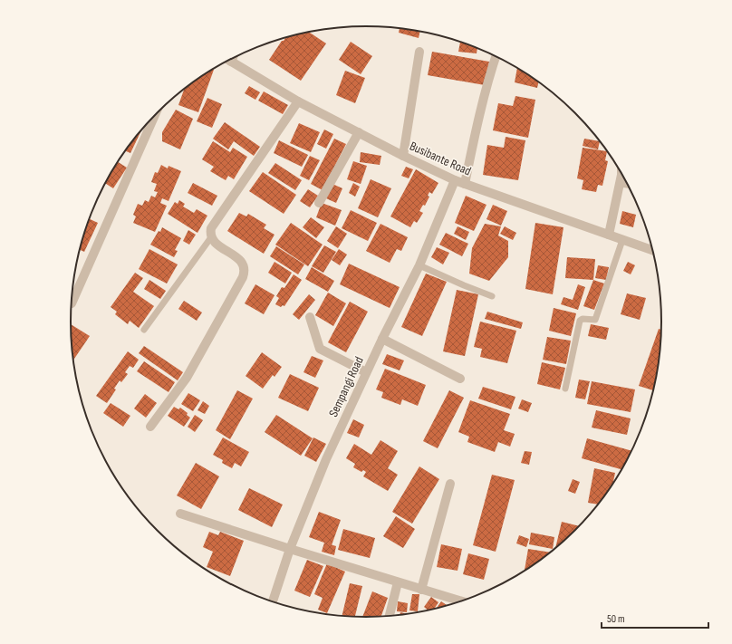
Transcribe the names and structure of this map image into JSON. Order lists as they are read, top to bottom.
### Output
{
  "streets": {
    "street": ["Busibante Road", "Sempangi Road"]
  },
  "crossings": [
    ["Busibante Road", "Sempangi Road"]
  ],
  "scale_bar": "50 m"
}
